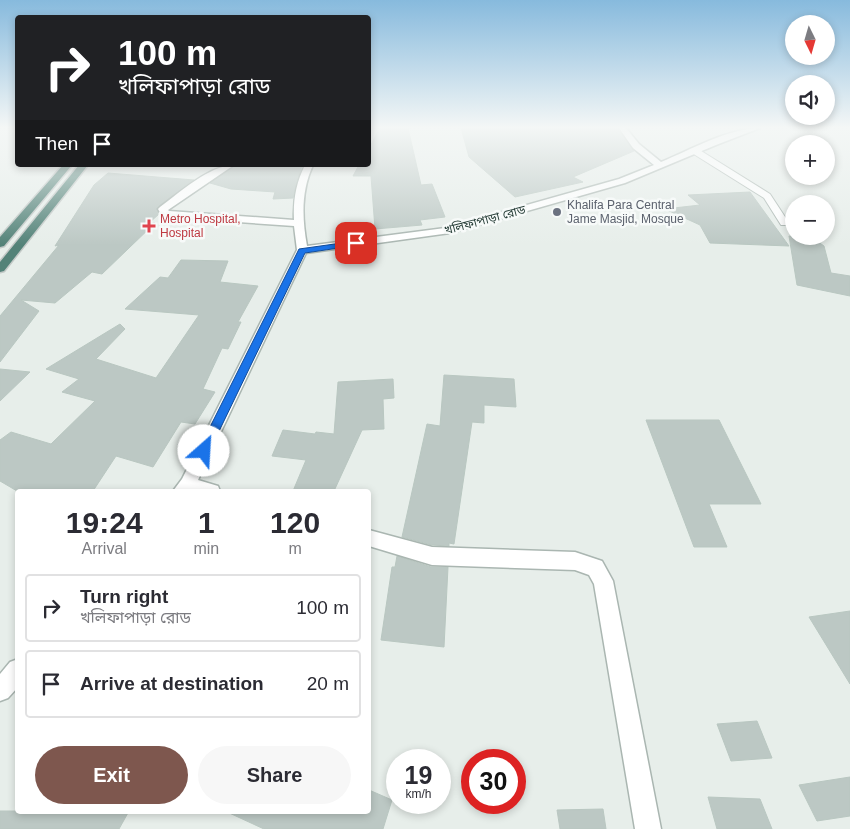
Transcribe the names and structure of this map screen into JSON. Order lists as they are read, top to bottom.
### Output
{
  "streets": {
    "street": ["খলিফাপাড়া রোড"]
  },
  "places": {
    "other": ["Khalifa Para Central Jame Masjid, Mosque"],
    "health": ["Metro Hospital, Hospital"]
  },
  "north": "bottom",
  "page": {
    "map_buttons": ["+", "−"],
    "turn": ["100 m", "খলিফাপাড়া রোড"],
    "then": "Then",
    "eta": [
      "19:24",
      "Arrival",
      "1",
      "min",
      "120",
      "m"
    ],
    "list": [
      {
        "name": "Turn right",
        "note": "খলিফাপাড়া রোড",
        "value": "100 m"
      },
      {
        "name": "Arrive at destination",
        "value": "20 m"
      }
    ],
    "buttons": ["Exit", "Share"],
    "speed": "19 km/h",
    "limit": "30"
  }
}
